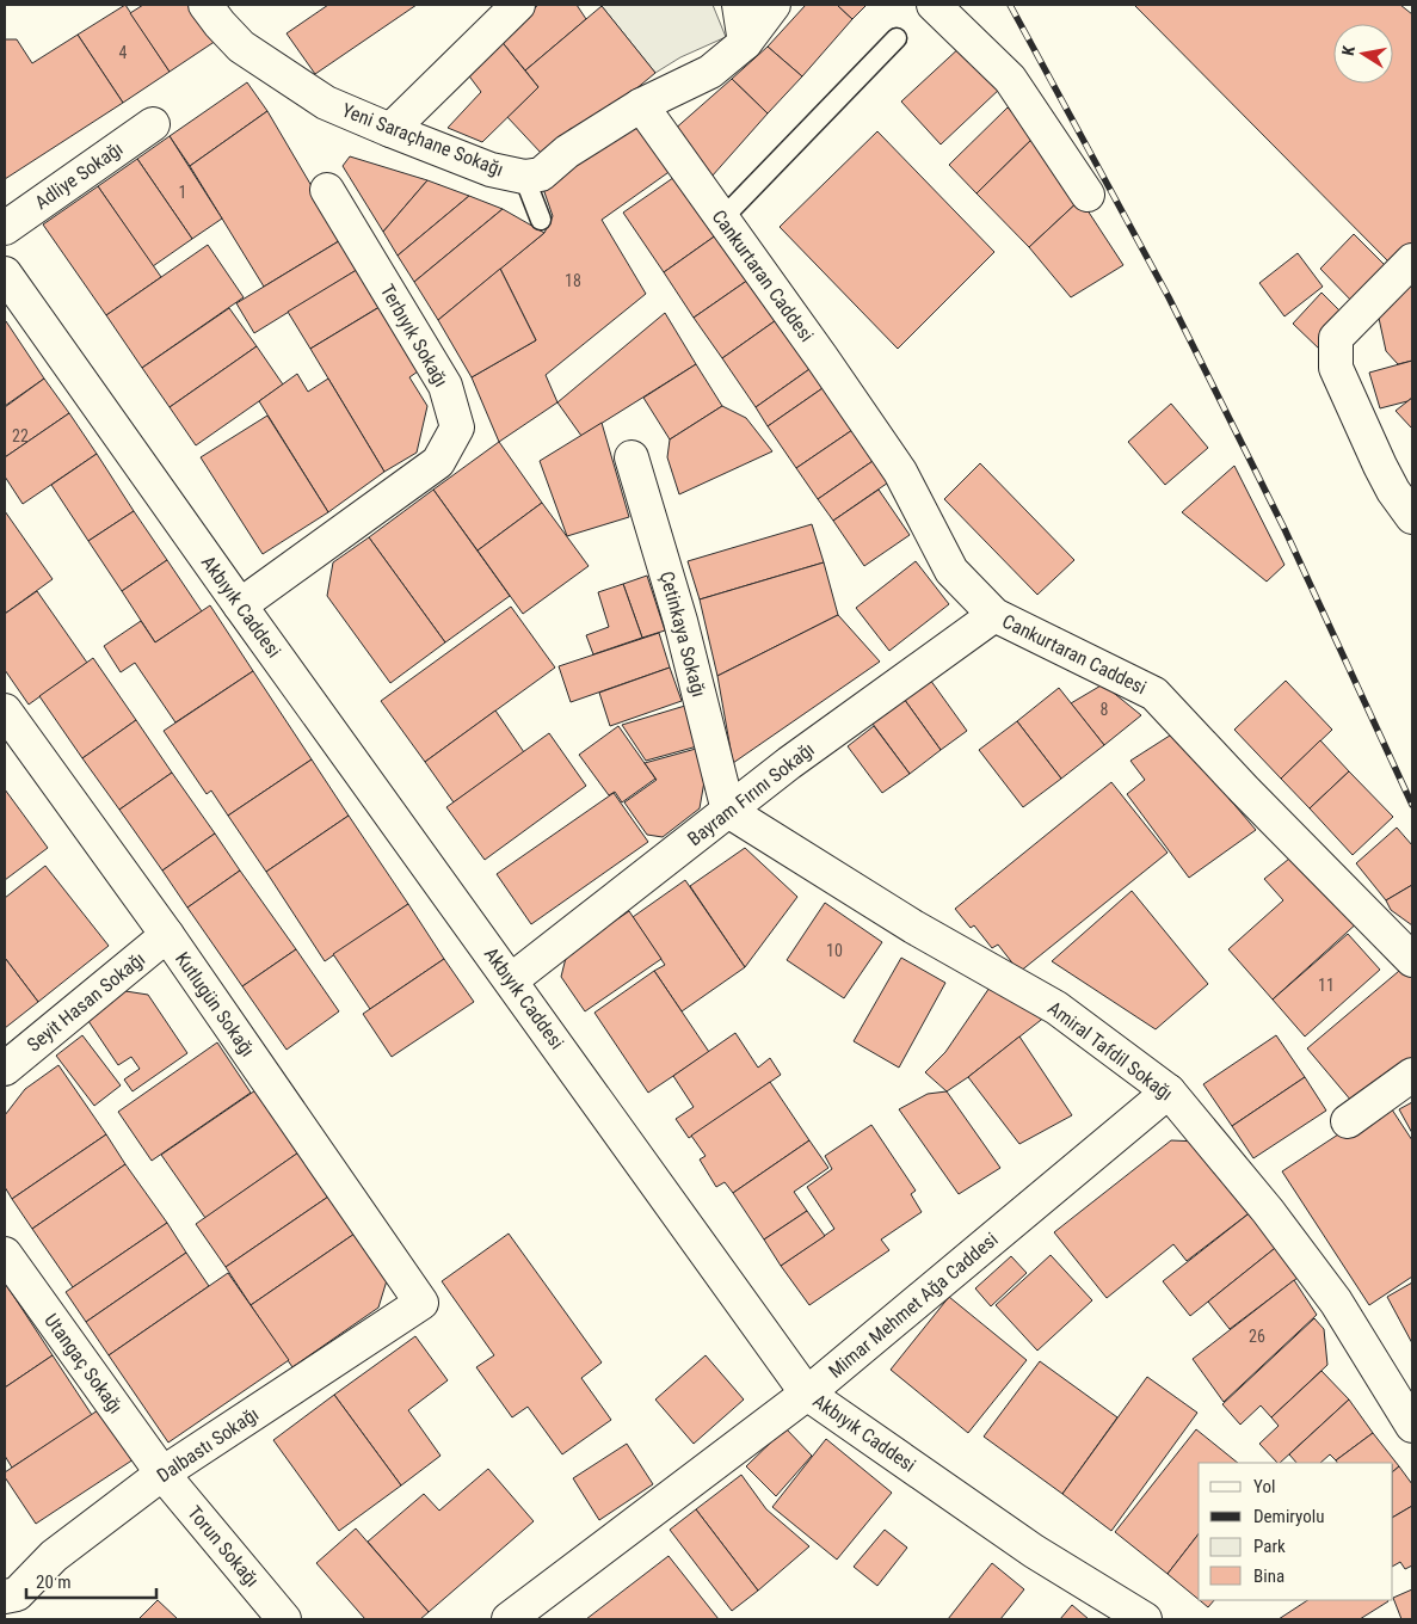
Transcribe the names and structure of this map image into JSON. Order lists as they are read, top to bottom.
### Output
{
  "streets": {
    "street": [
      "Yeni Saraçhane Sokağı",
      "Adliye Sokağı",
      "Cankurtaran Caddesi",
      "Terbıyık Sokağı",
      "Akbıyık Caddesi",
      "Çetinkaya Sokağı",
      "Bayram Fırını Sokağı",
      "Seyit Hasan Sokağı",
      "Kutlugün Sokağı",
      "Amiral Tafdil Sokağı",
      "Mimar Mehmet Ağa Caddesi",
      "Utangaç Sokağı",
      "Dalbastı Sokağı",
      "Torun Sokağı"
    ]
  },
  "crossings": [
    ["Yeni Saraçhane Sokağı", "Cankurtaran Caddesi"],
    ["Cankurtaran Caddesi", "Bayram Fırını Sokağı"],
    ["Terbıyık Sokağı", "Akbıyık Caddesi"],
    ["Akbıyık Caddesi", "Bayram Fırını Sokağı"],
    ["Akbıyık Caddesi", "Mimar Mehmet Ağa Caddesi"],
    ["Çetinkaya Sokağı", "Bayram Fırını Sokağı"],
    ["Çetinkaya Sokağı", "Amiral Tafdil Sokağı"],
    ["Bayram Fırını Sokağı", "Amiral Tafdil Sokağı"],
    ["Seyit Hasan Sokağı", "Kutlugün Sokağı"],
    ["Kutlugün Sokağı", "Dalbastı Sokağı"],
    ["Amiral Tafdil Sokağı", "Mimar Mehmet Ağa Caddesi"],
    ["Utangaç Sokağı", "Dalbastı Sokağı"],
    ["Utangaç Sokağı", "Torun Sokağı"],
    ["Dalbastı Sokağı", "Torun Sokağı"]
  ],
  "house_numbers": [
    "4",
    "1",
    "18",
    "22",
    "8",
    "10",
    "11",
    "26"
  ],
  "legend": [
    "Yol",
    "Demiryolu",
    "Park",
    "Bina"
  ],
  "scale_bar": "20 m",
  "north": "left"
}
